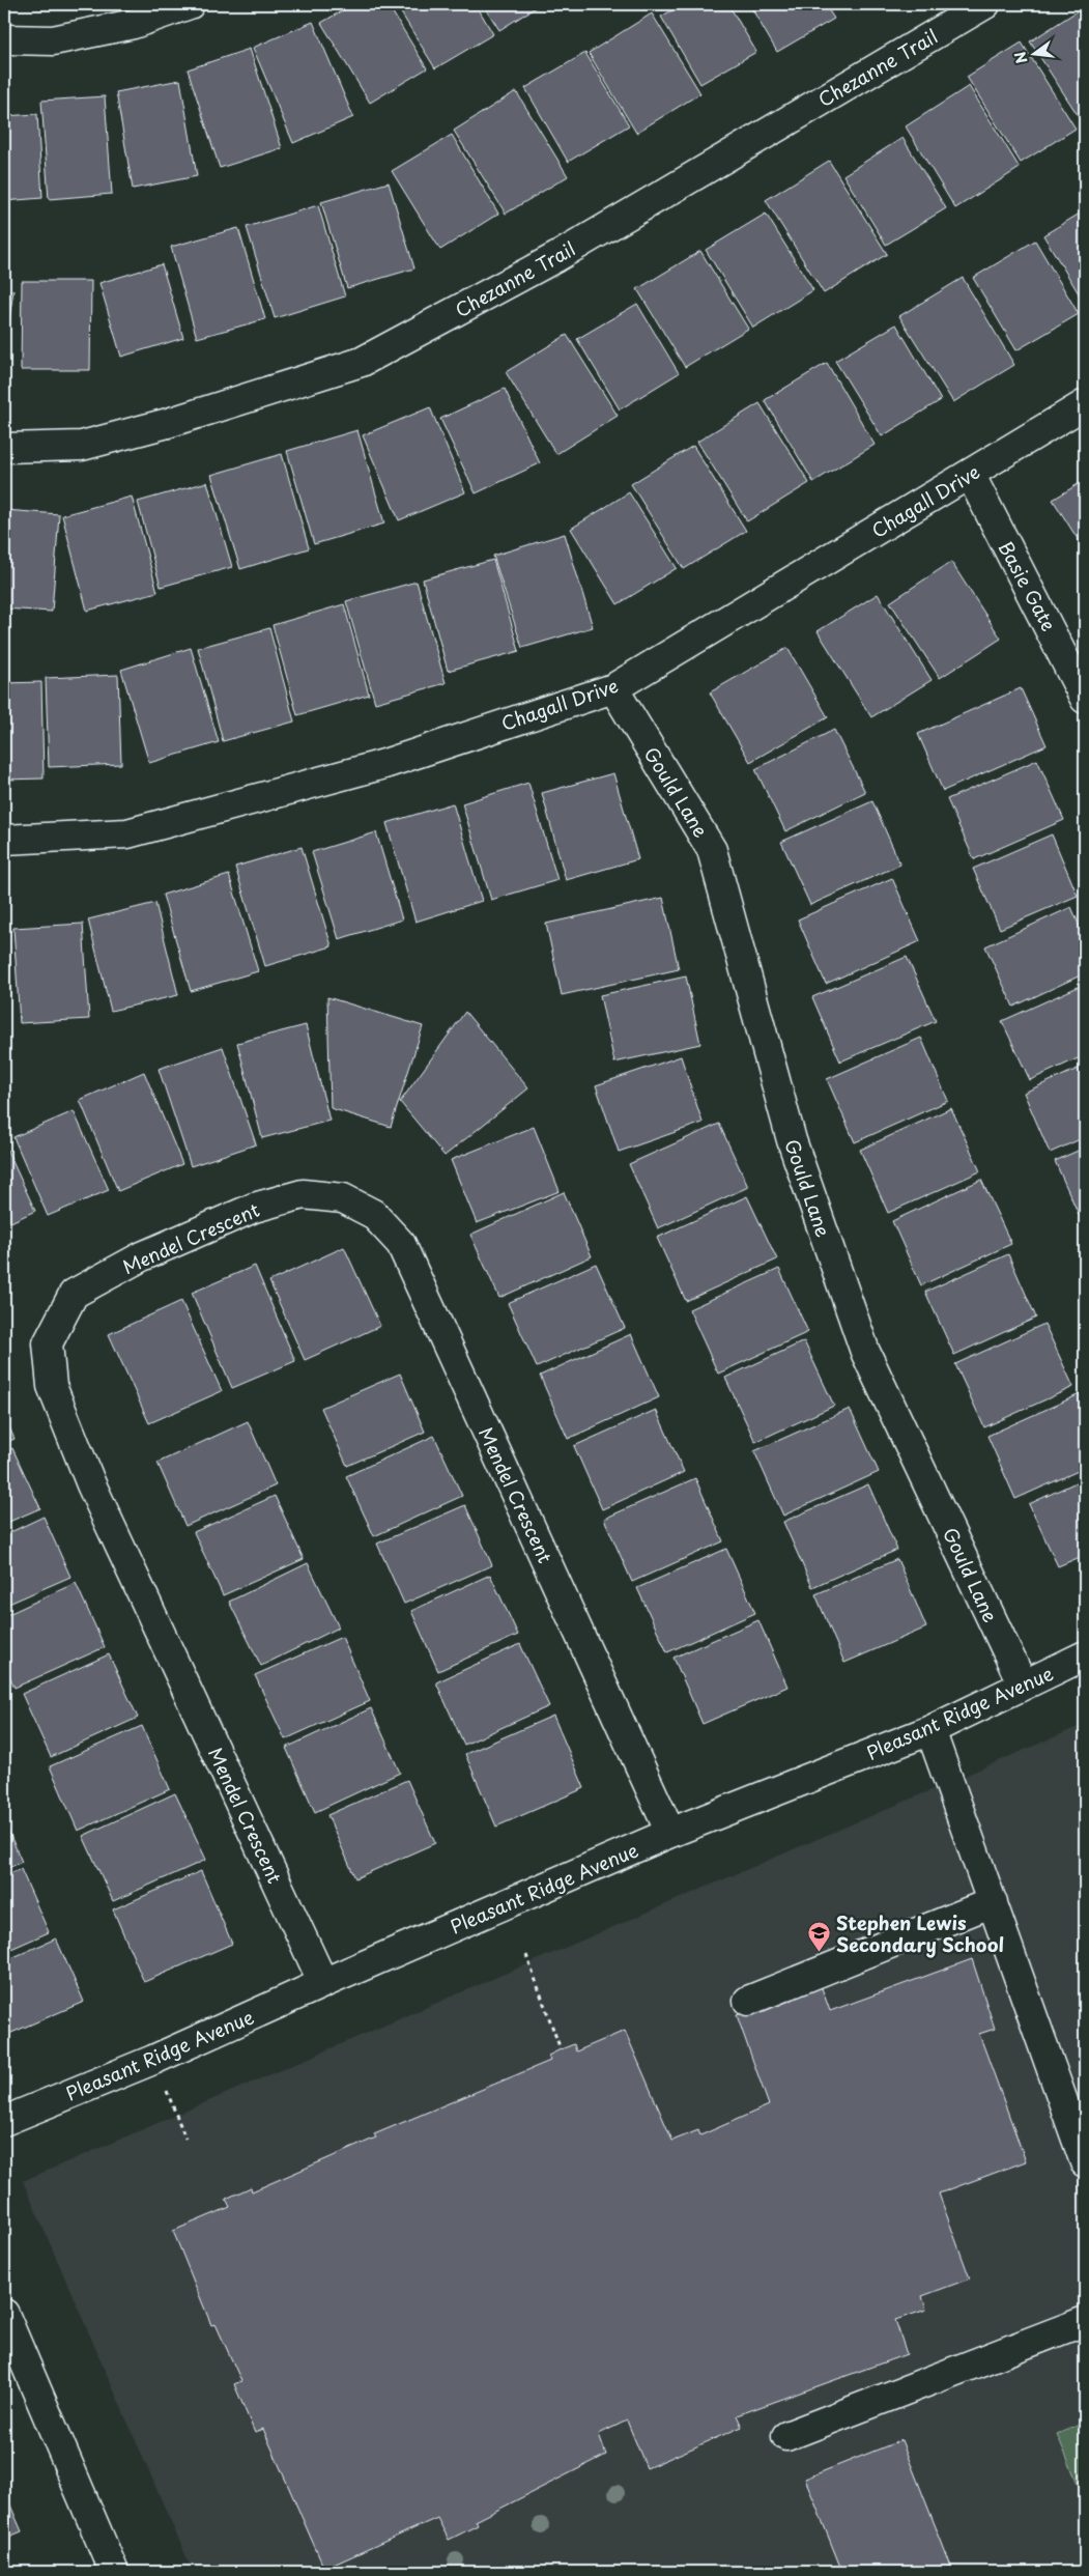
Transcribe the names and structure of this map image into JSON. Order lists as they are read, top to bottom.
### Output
{
  "streets": {
    "street": [
      "Chezanne Trail",
      "Chagall Drive",
      "Basie Gate",
      "Gould Lane",
      "Mendel Crescent",
      "Pleasant Ridge Avenue"
    ]
  },
  "crossings": [
    ["Chagall Drive", "Basie Gate"],
    ["Chagall Drive", "Gould Lane"],
    ["Gould Lane", "Pleasant Ridge Avenue"],
    ["Mendel Crescent", "Pleasant Ridge Avenue"]
  ],
  "places": {
    "school or university": ["Stephen Lewis Secondary School"]
  },
  "north": "left"
}
